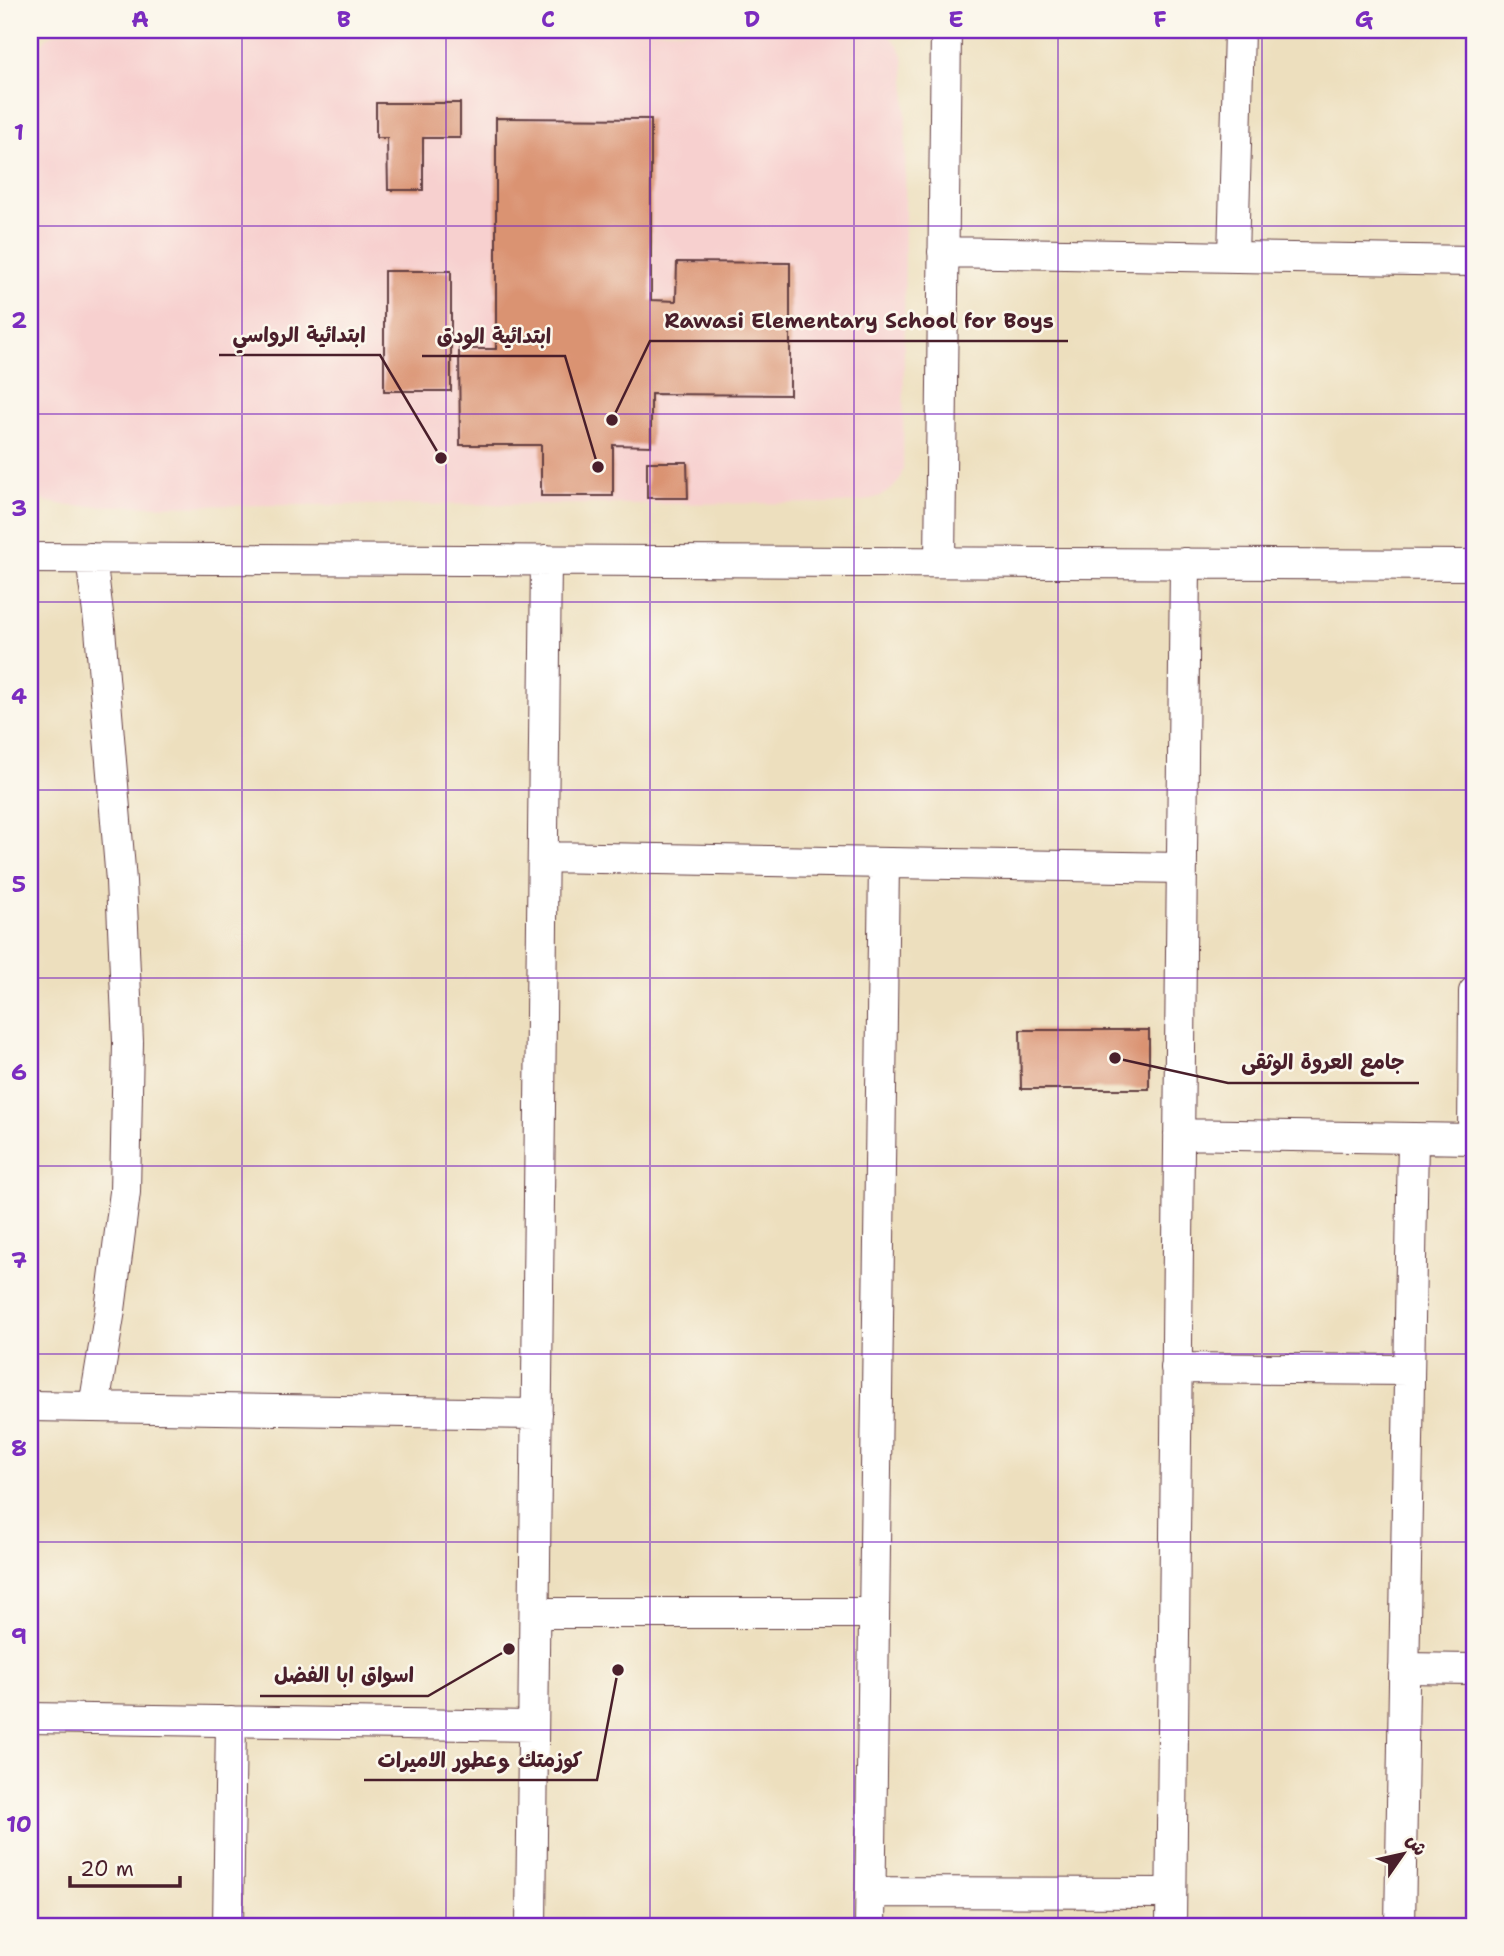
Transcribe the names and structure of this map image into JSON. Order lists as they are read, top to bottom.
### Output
{
  "places": [
    "Rawasi Elementary School for Boys",
    "ابتدائية الرواسي",
    "ابتدائية الودق",
    "جامع العروة الوثقى",
    "اسواق ابا الفضل",
    "كوزمتك وعطور الاميرات"
  ],
  "scale_bar": "20 m",
  "north": "top right",
  "grid": {
    "columns": [
      "A",
      "B",
      "C",
      "D",
      "E",
      "F",
      "G"
    ],
    "rows": [
      "1",
      "2",
      "3",
      "4",
      "5",
      "6",
      "7",
      "8",
      "9",
      "10"
    ]
  }
}
